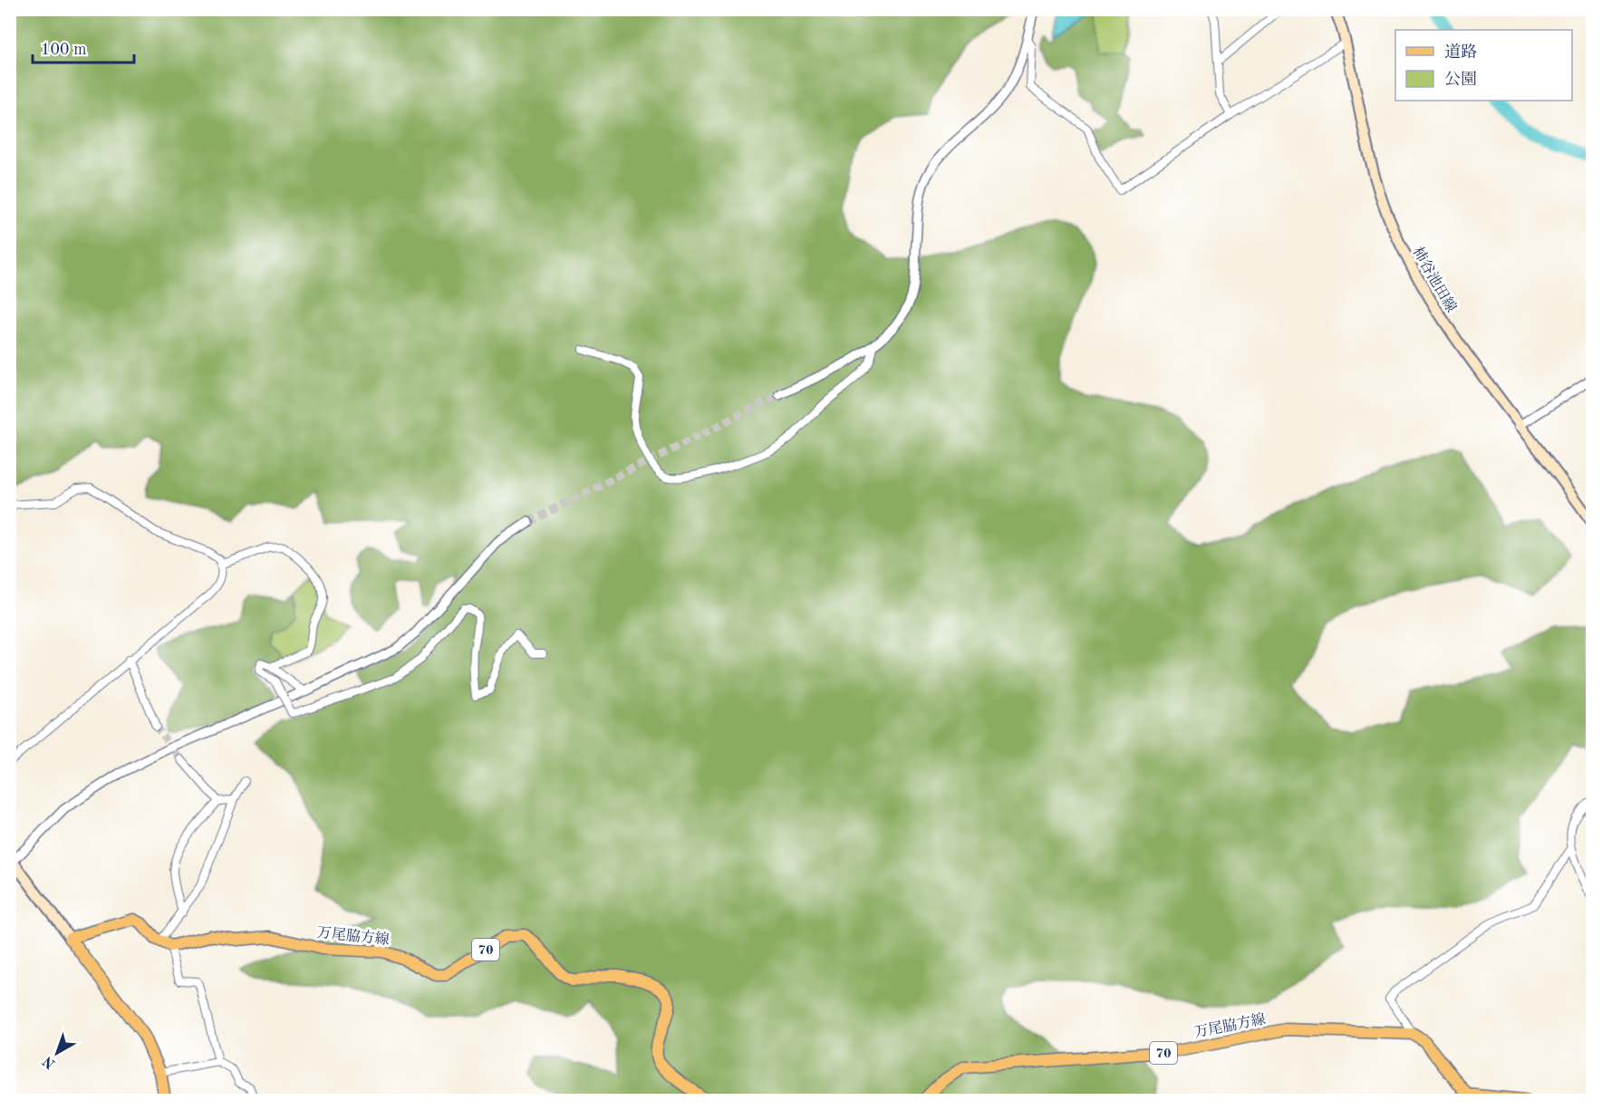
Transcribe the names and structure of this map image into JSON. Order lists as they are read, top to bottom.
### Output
{
  "streets": {
    "main road": ["柿谷池田線", "万尾脇方線", "70"]
  },
  "legend": ["道路", "公園"],
  "scale_bar": "100 m",
  "north": "bottom left"
}
